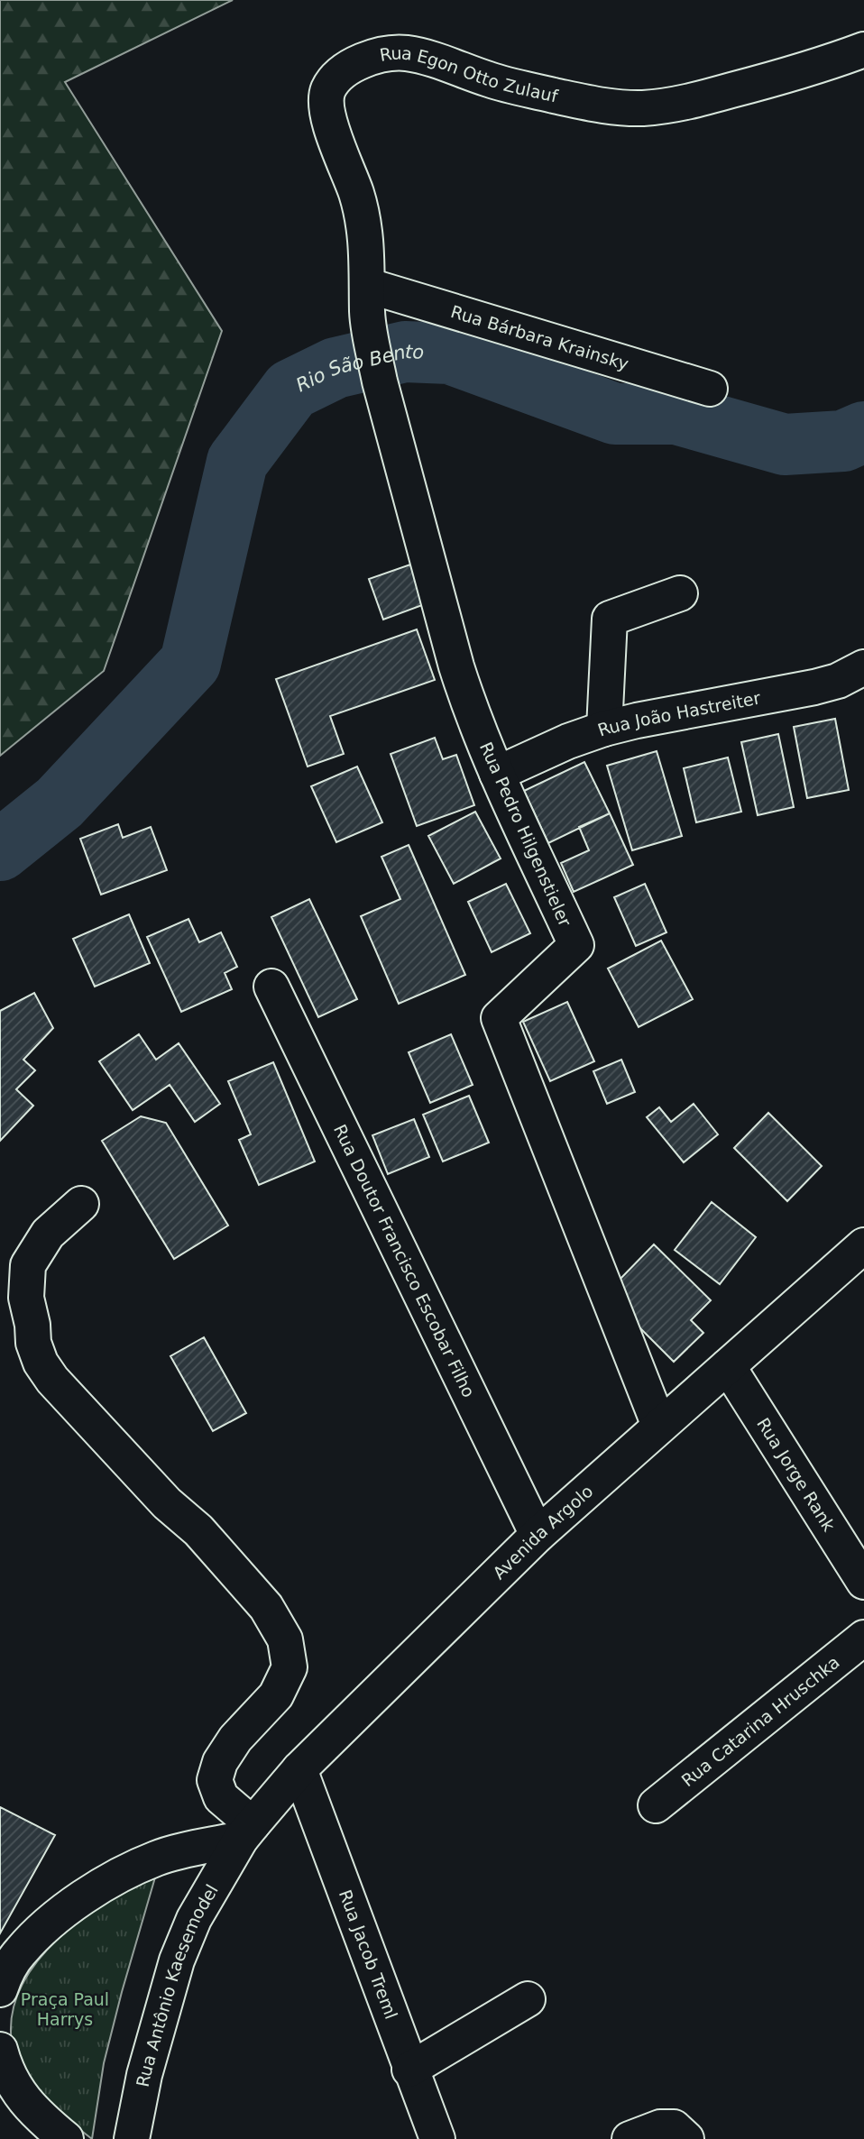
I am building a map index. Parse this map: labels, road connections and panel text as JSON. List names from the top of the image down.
{
  "streets": {
    "street": [
      "Rua Egon Otto Zulauf",
      "Rua Bárbara Krainsky",
      "Rua João Hastreiter",
      "Rua Pedro Hilgenstieler",
      "Rua Doutor Francisco Escobar Filho",
      "Rua Jorge Rank",
      "Avenida Argolo",
      "Rua Catarina Hruschka",
      "Rua Jacob Treml",
      "Rua Antônio Kaesemodel"
    ]
  },
  "crossings": [
    ["Rua Egon Otto Zulauf", "Rua Bárbara Krainsky"],
    ["Rua Egon Otto Zulauf", "Rua Pedro Hilgenstieler"],
    ["Rua João Hastreiter", "Rua Pedro Hilgenstieler"],
    ["Rua Pedro Hilgenstieler", "Avenida Argolo"],
    ["Rua Doutor Francisco Escobar Filho", "Avenida Argolo"],
    ["Rua Jorge Rank", "Avenida Argolo"],
    ["Avenida Argolo", "Rua Jacob Treml"],
    ["Avenida Argolo", "Rua Antônio Kaesemodel"]
  ],
  "water": ["Rio São Bento"],
  "parks": ["Praça Paul Harrys"]
}
